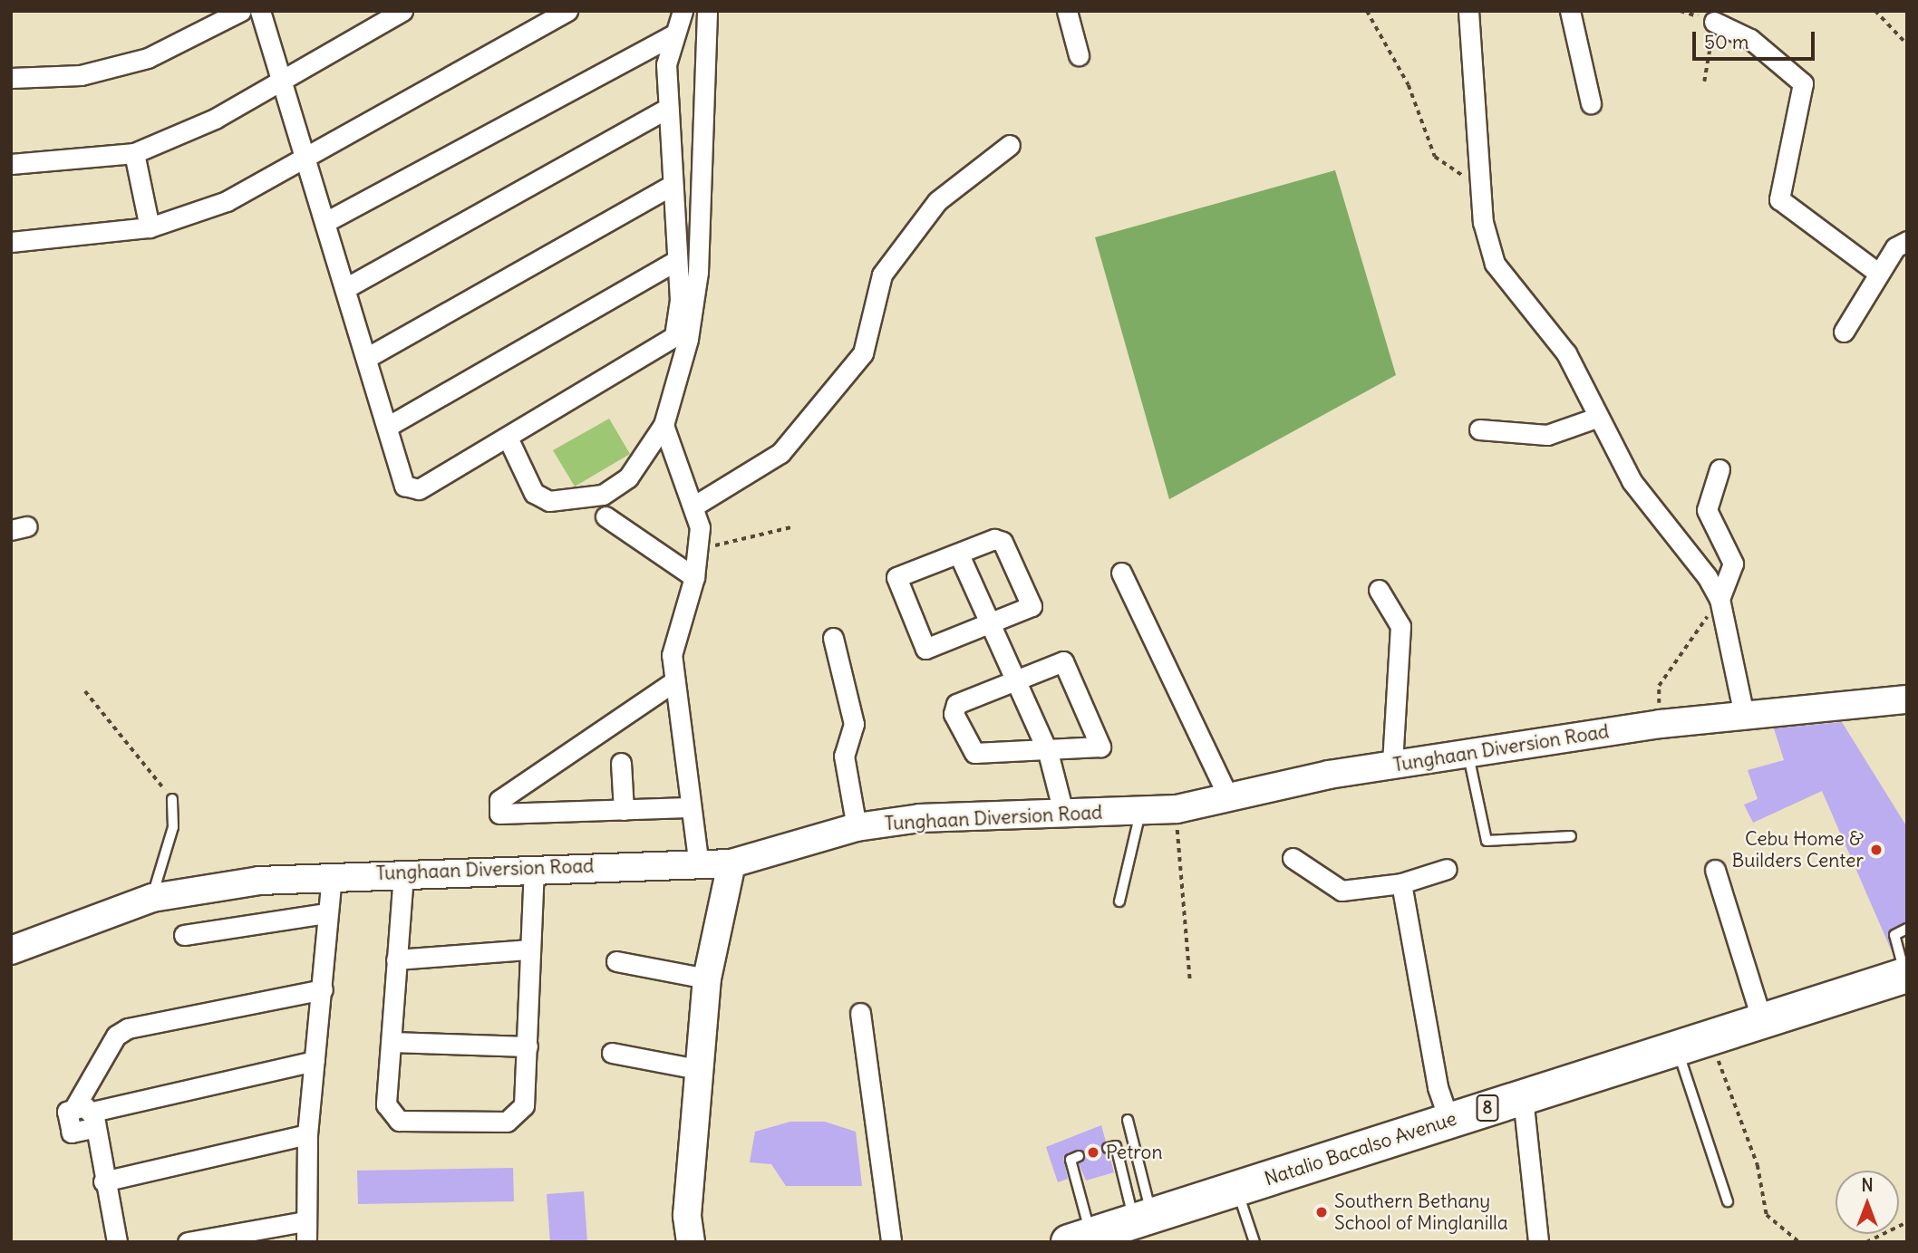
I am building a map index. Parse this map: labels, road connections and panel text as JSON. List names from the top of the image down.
{
  "streets": {
    "highway": ["8", "Natalio Bacalso Avenue"],
    "street": ["Tunghaan Diversion Road"]
  },
  "places": ["Cebu Home & Builders Center", "Petron", "Southern Bethany School of Minglanilla"],
  "scale_bar": "50 m",
  "north": "top"
}
